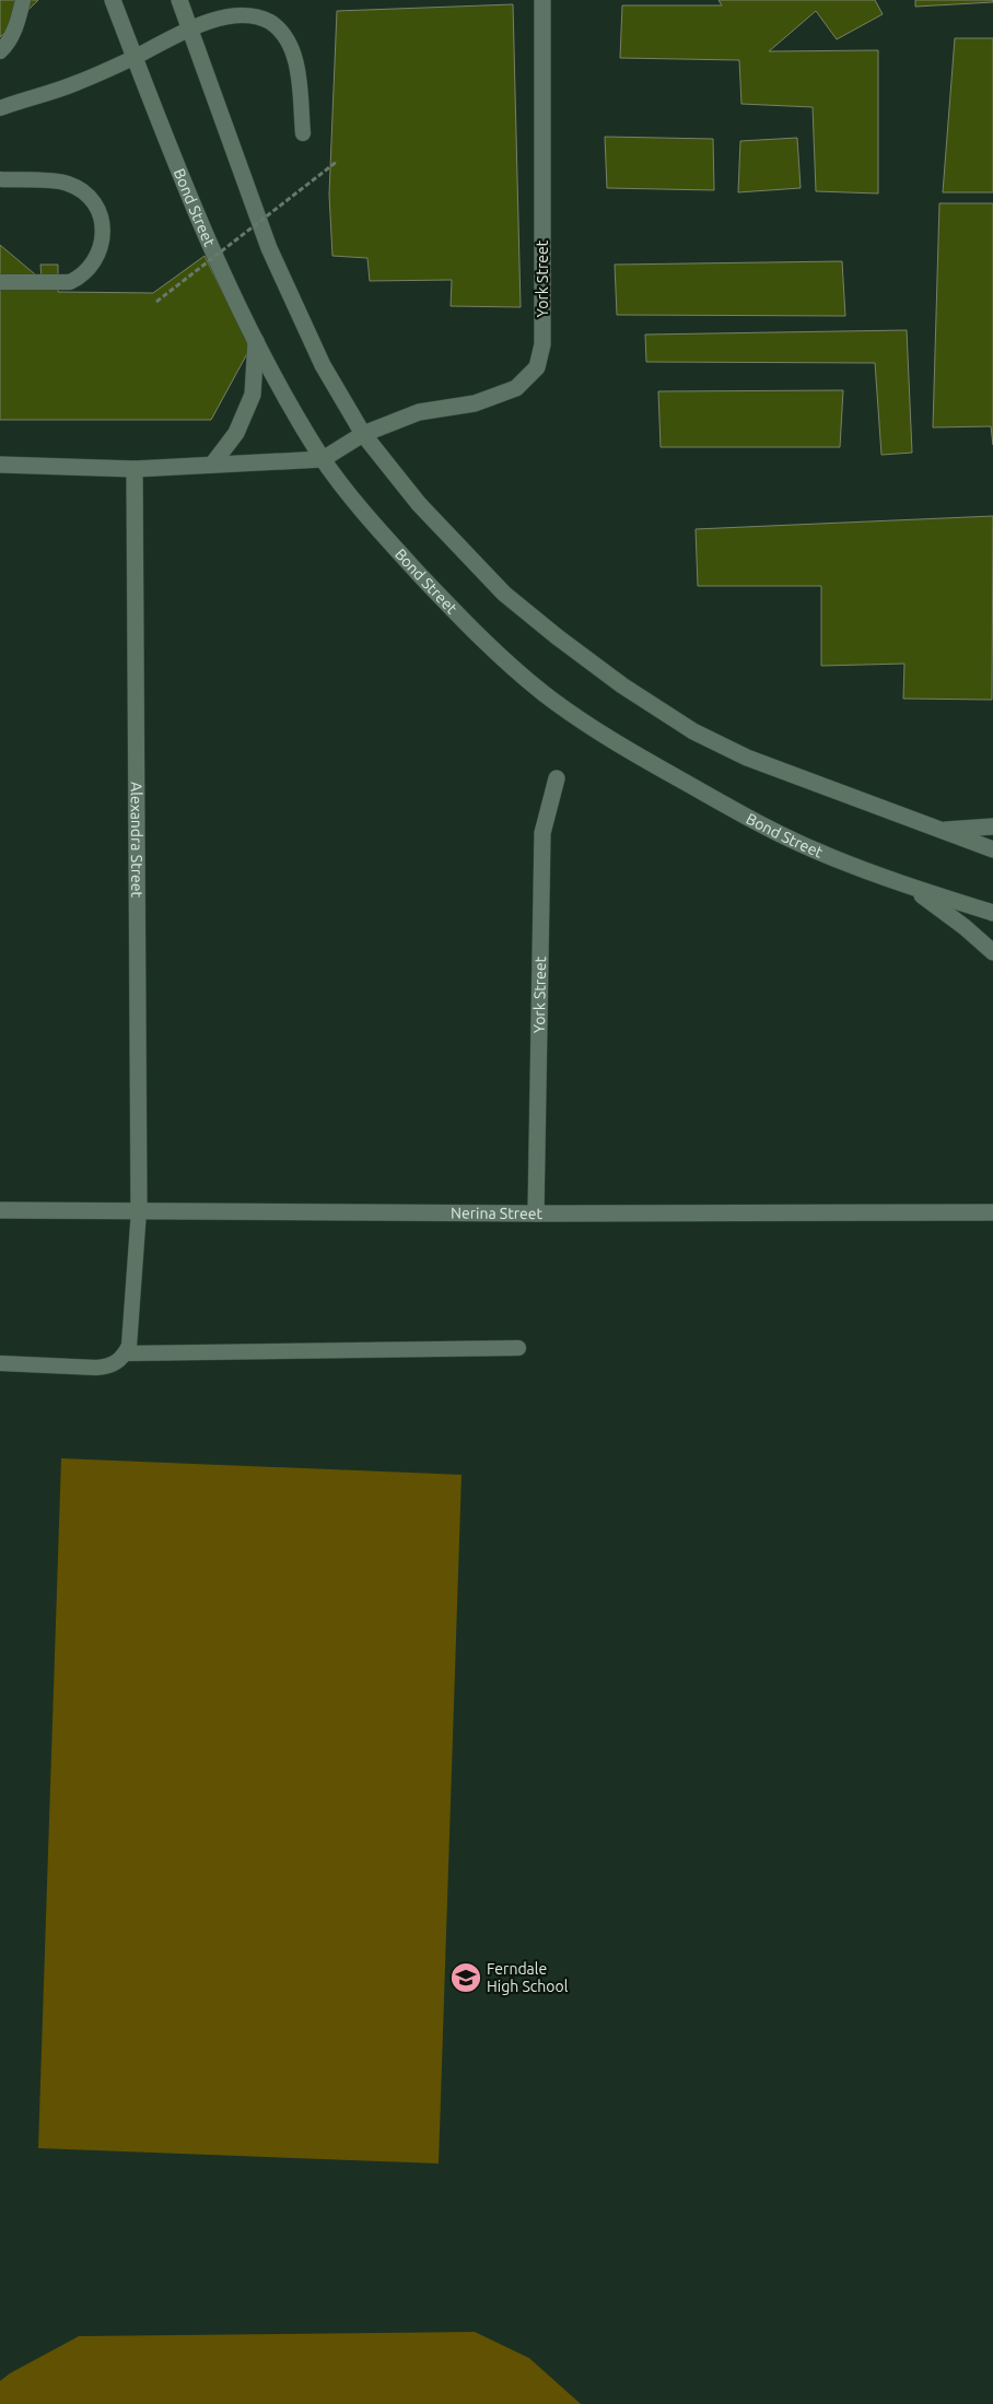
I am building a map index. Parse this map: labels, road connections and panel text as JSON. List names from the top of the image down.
{
  "streets": {
    "street": [
      "Bond Street",
      "York Street",
      "Alexandra Street",
      "Nerina Street"
    ]
  },
  "crossings": [
    ["York Street", "Nerina Street"],
    ["Alexandra Street", "Nerina Street"]
  ],
  "places": {
    "school or university": ["Ferndale High School"]
  }
}
